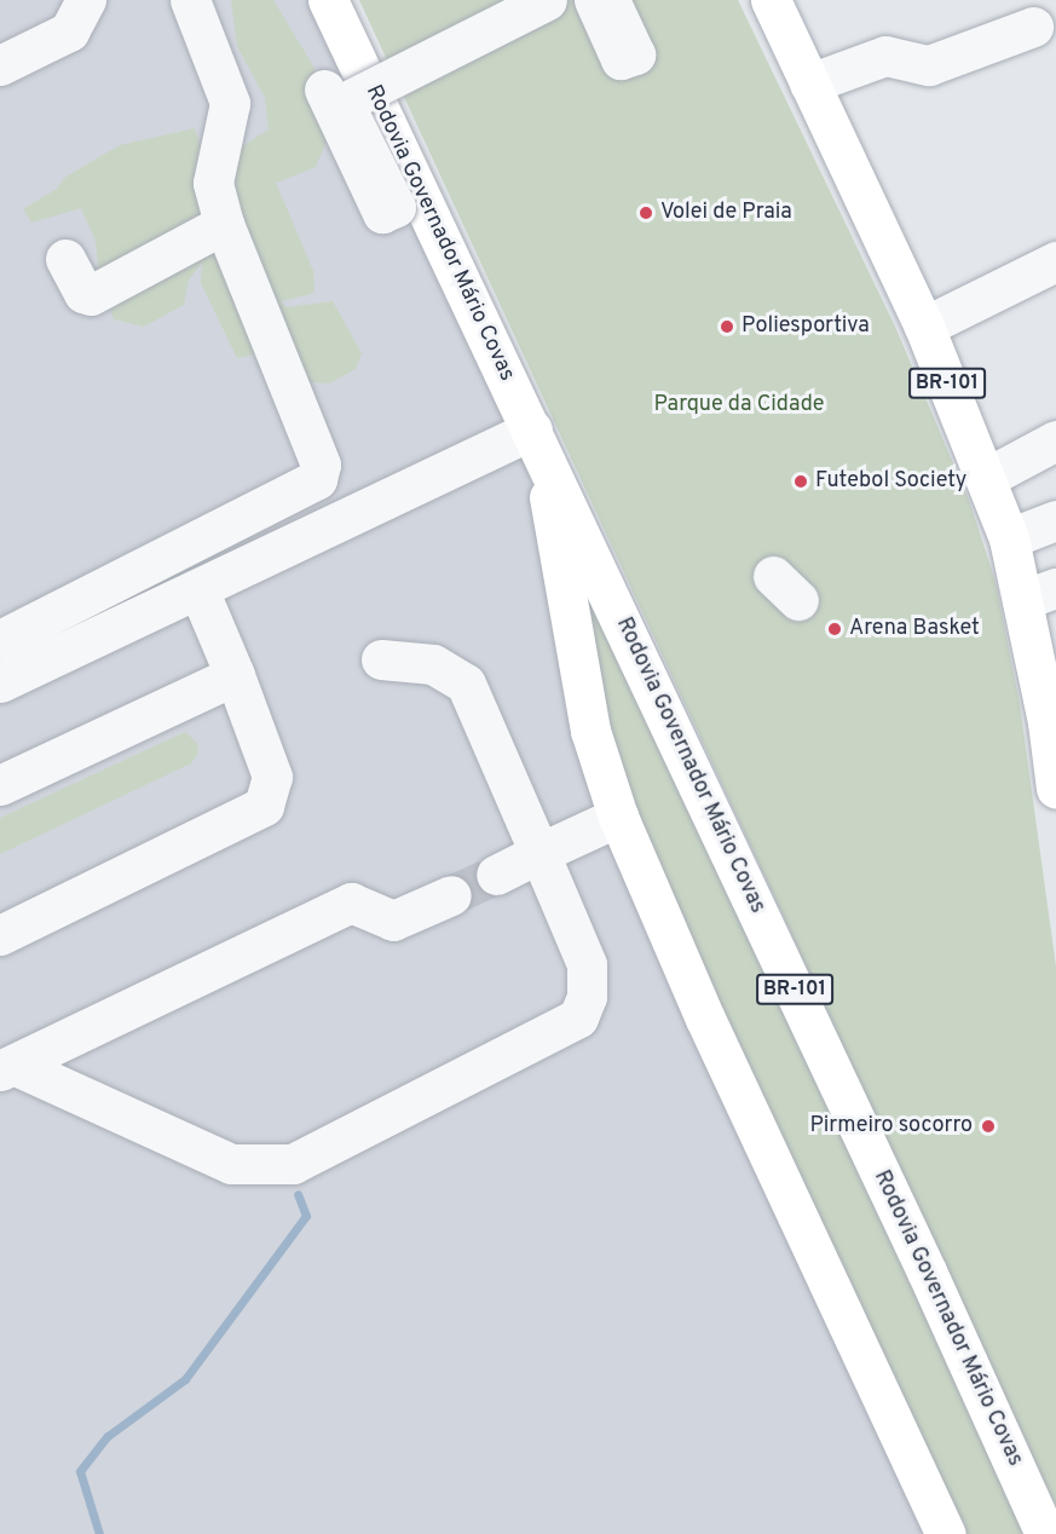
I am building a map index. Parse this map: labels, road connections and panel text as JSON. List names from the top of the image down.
{
  "streets": {
    "highway": ["Rodovia Governador Mário Covas", "BR-101"]
  },
  "parks": ["Parque da Cidade"],
  "places": [
    "Volei de Praia",
    "Poliesportiva",
    "Futebol Society",
    "Arena Basket",
    "Pirmeiro socorro"
  ]
}
